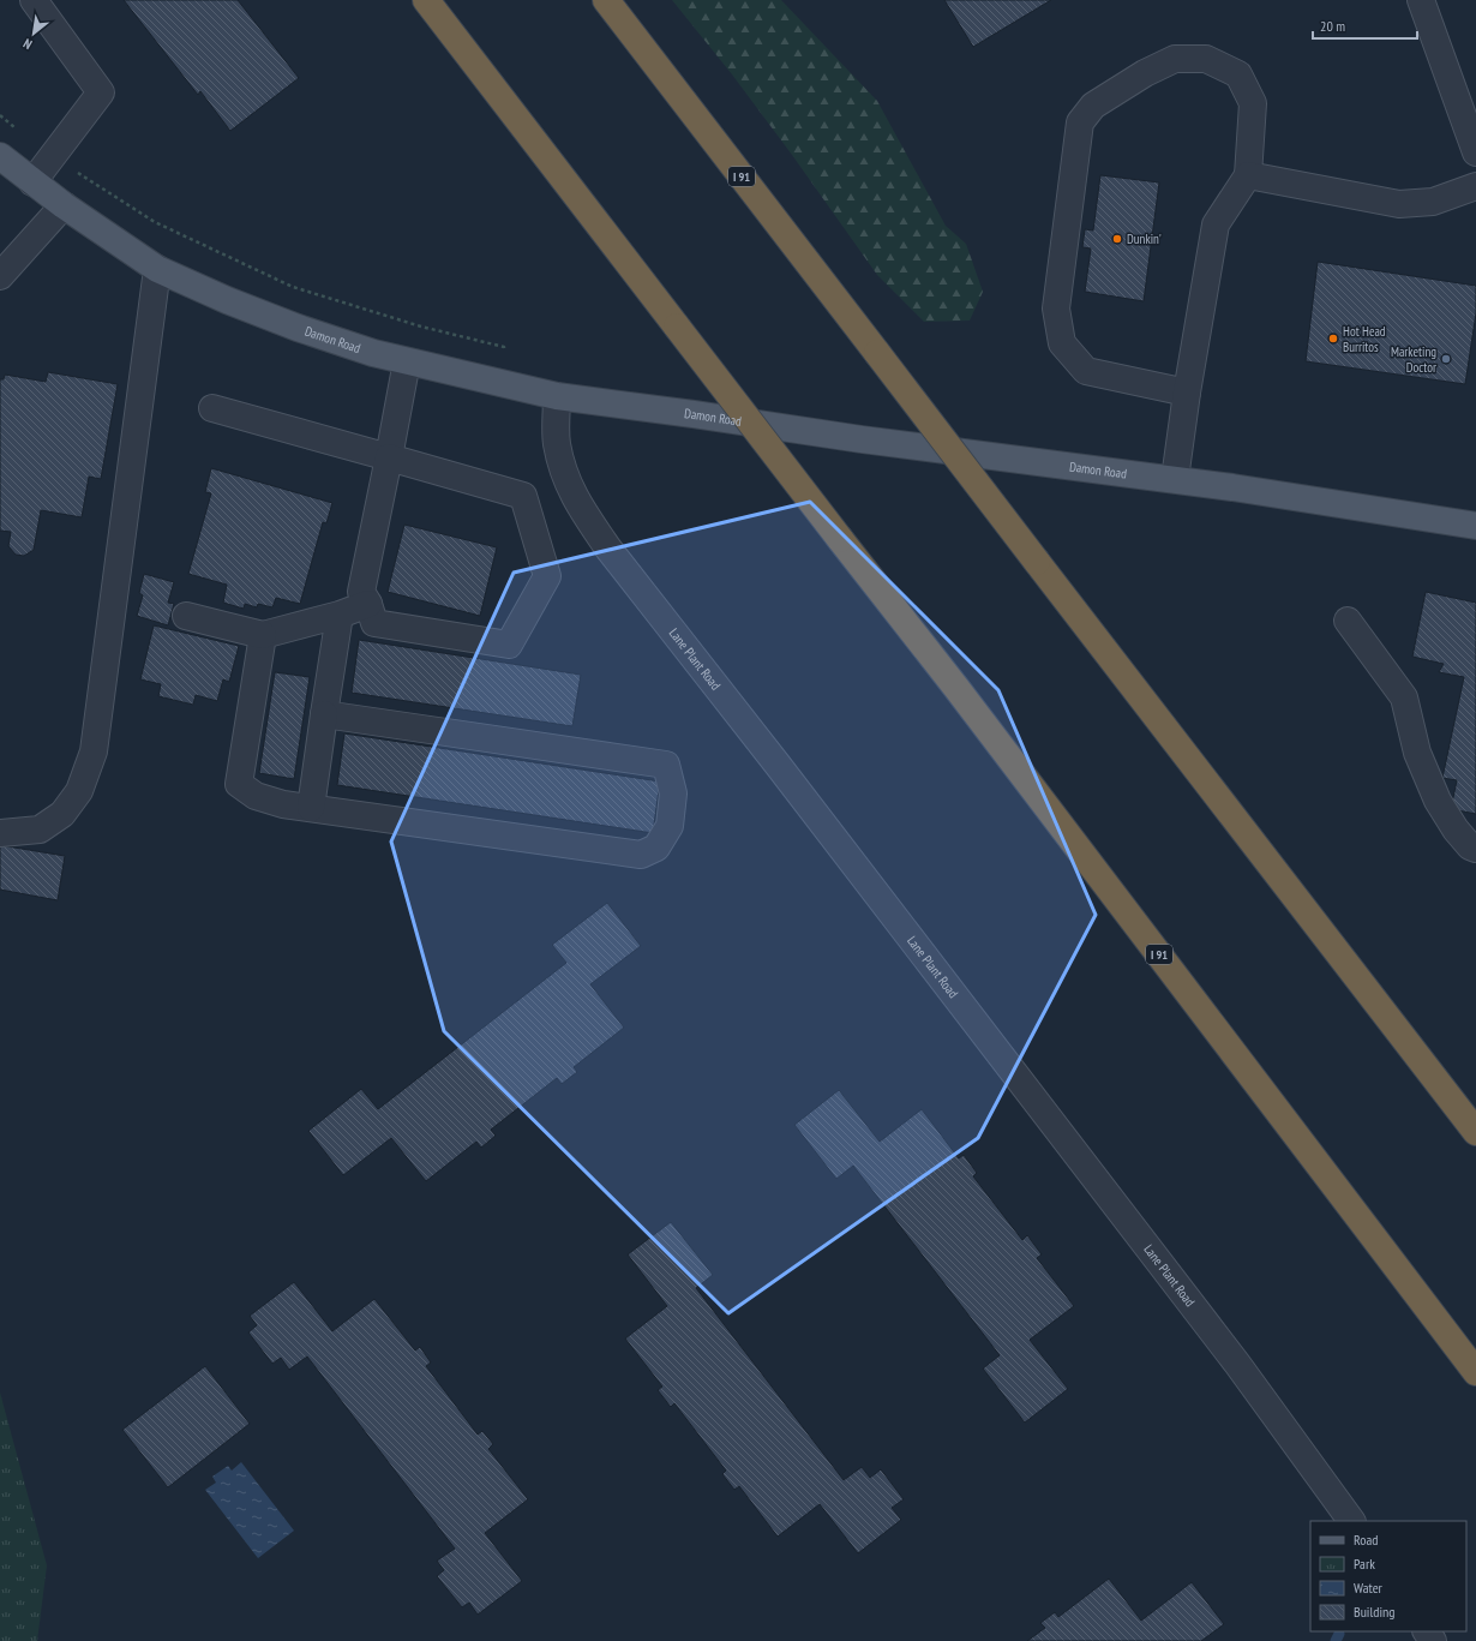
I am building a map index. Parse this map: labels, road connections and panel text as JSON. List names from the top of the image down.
{
  "streets": {
    "highway": ["I 91"],
    "main road": ["Damon Road"],
    "street": ["Lane Plant Road"]
  },
  "crossings": [
    ["Damon Road", "Lane Plant Road"]
  ],
  "places": ["Dunkin'", "Hot Head Burritos", "Marketing Doctor"],
  "legend": [
    "Road",
    "Park",
    "Water",
    "Building"
  ],
  "scale_bar": "20 m",
  "north": "bottom left"
}
